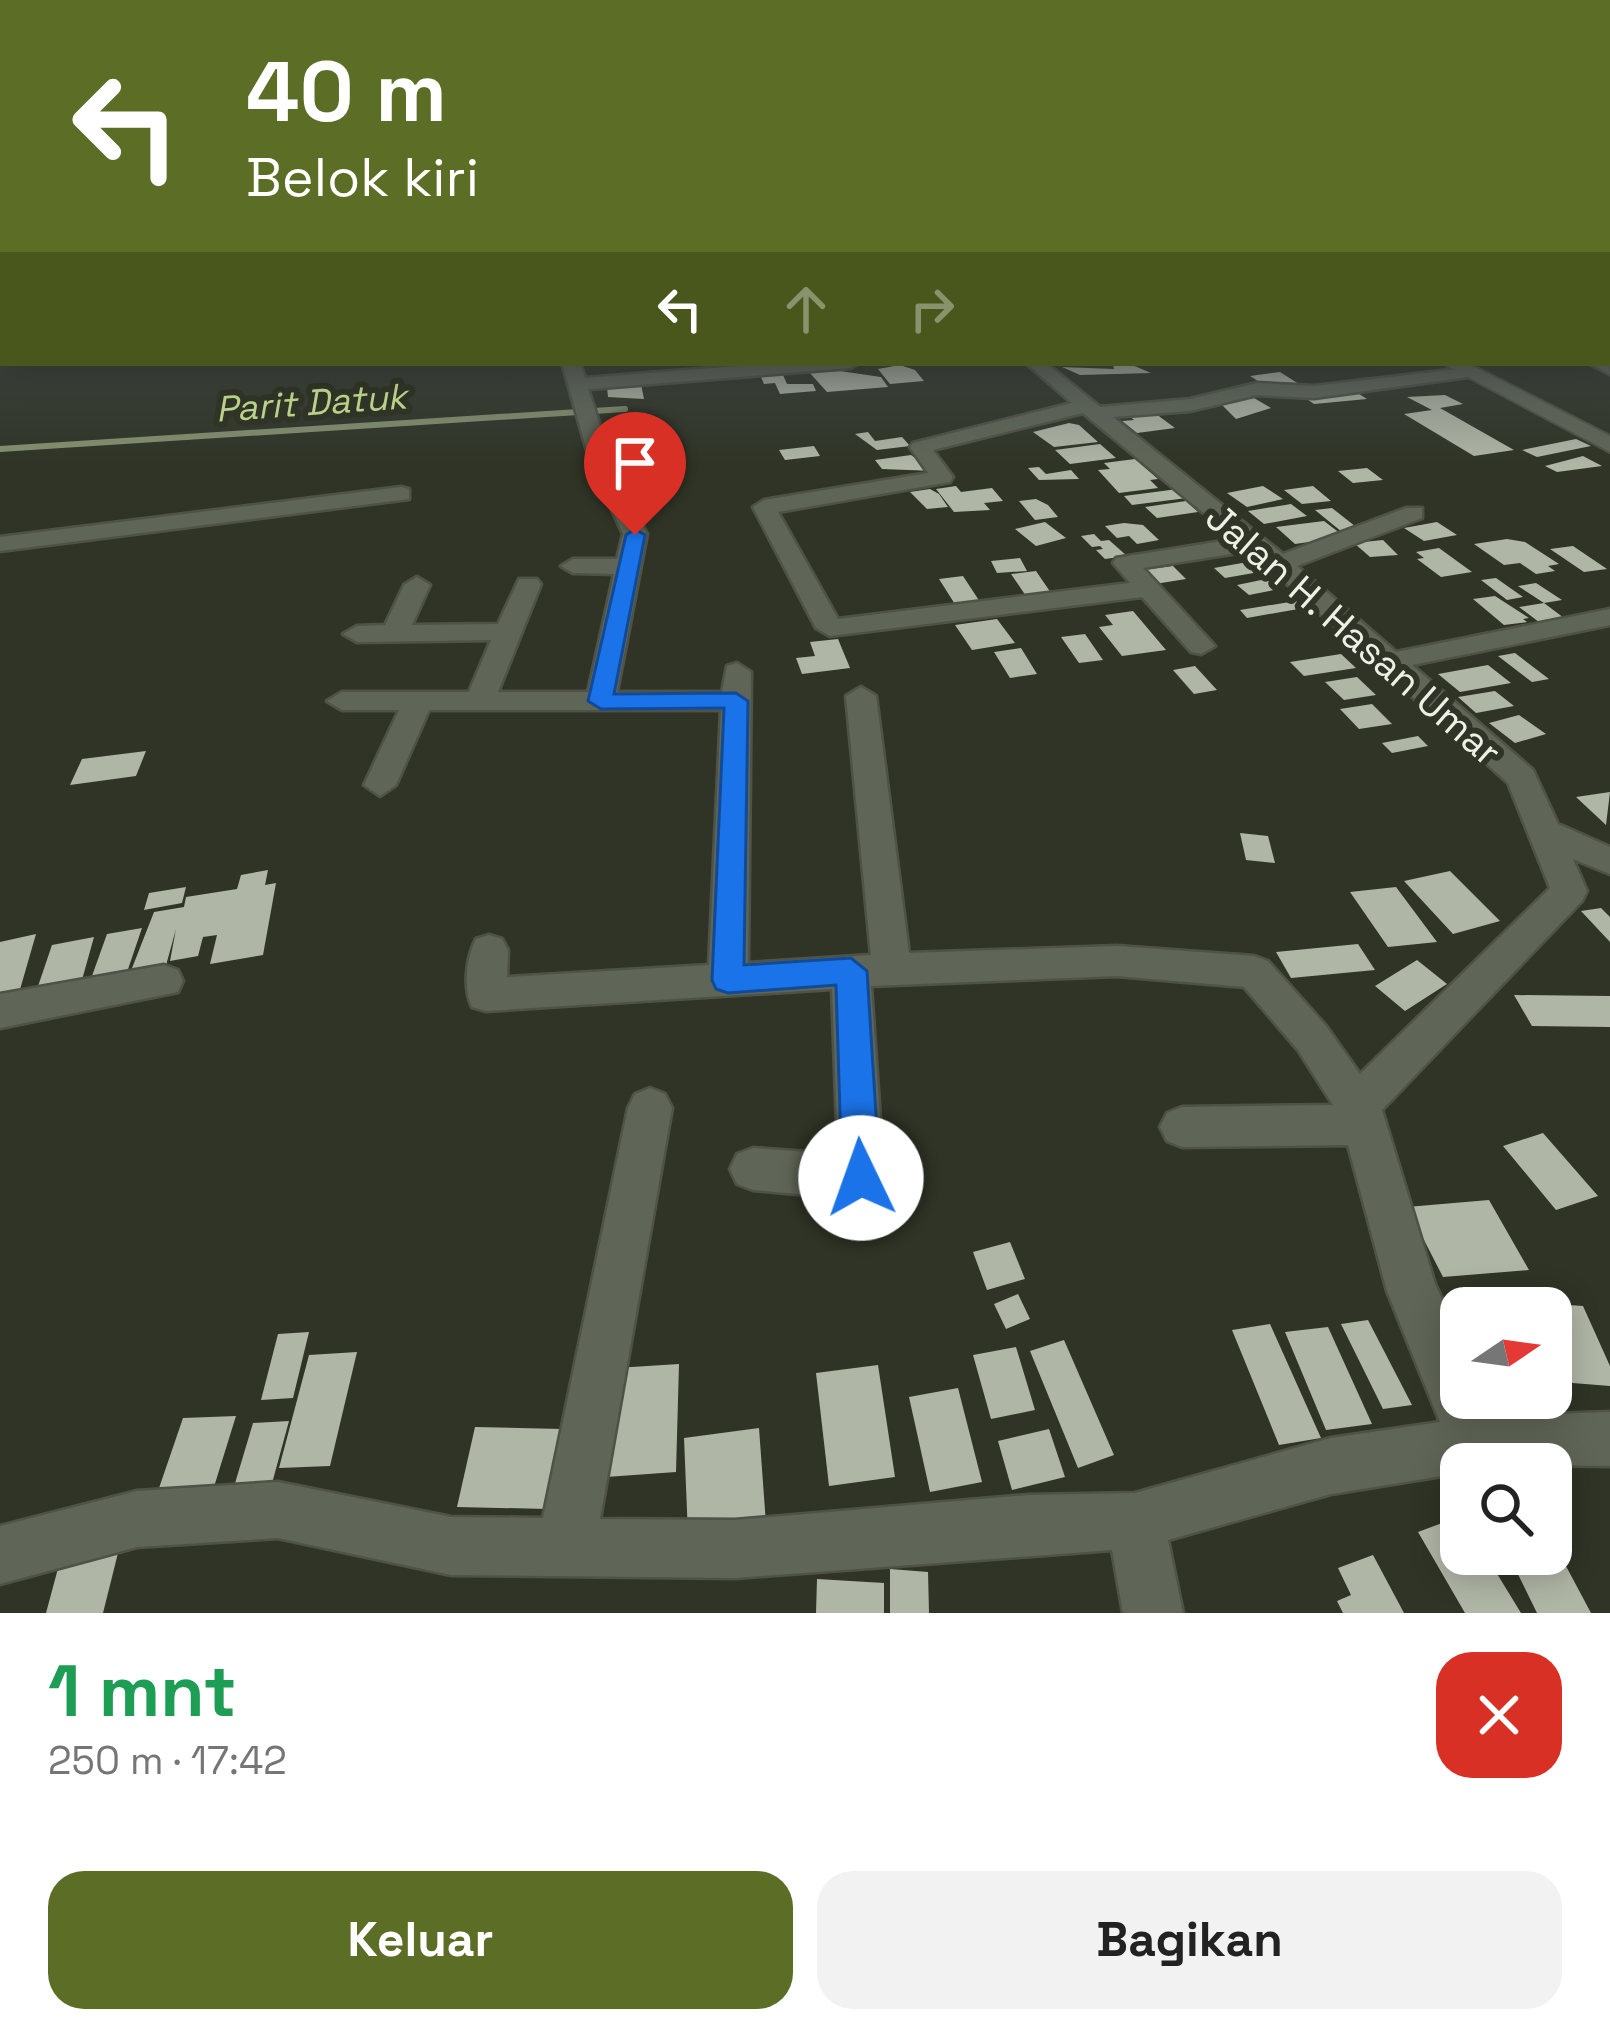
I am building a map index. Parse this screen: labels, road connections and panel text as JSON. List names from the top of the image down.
{
  "streets": {
    "street": ["Jalan H. Hasan Umar"]
  },
  "water": ["Parit Datuk"],
  "north": "right",
  "page": {
    "turn": ["40 m", "Belok kiri"],
    "heading": ["1 mnt", "250 m · 17:42"],
    "buttons": ["Keluar", "Bagikan"]
  }
}
